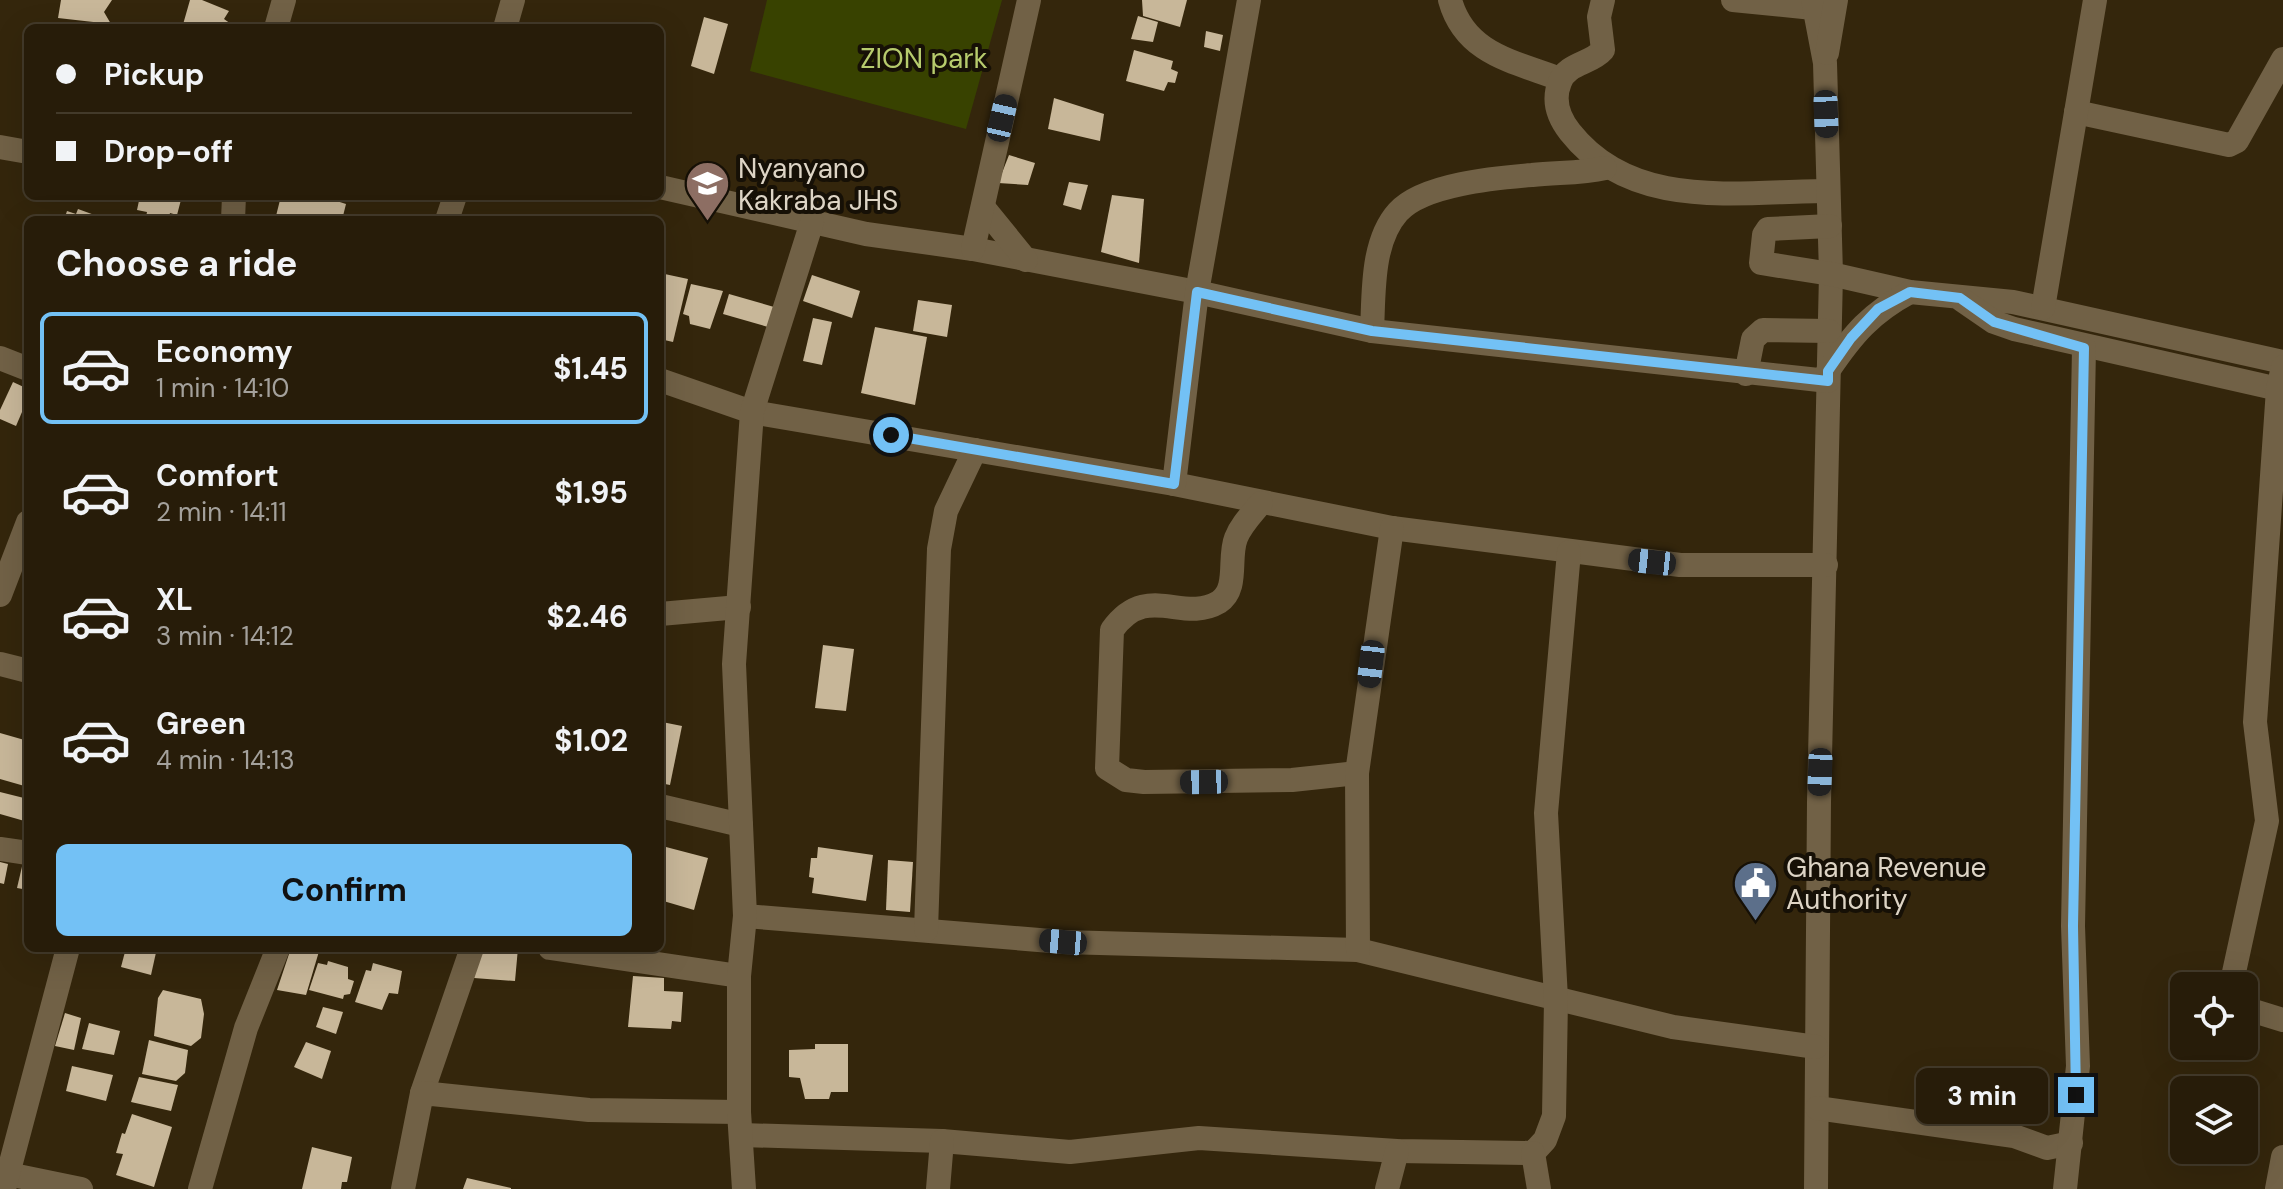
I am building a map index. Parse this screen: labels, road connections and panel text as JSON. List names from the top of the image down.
{
  "parks": ["ZION park"],
  "places": {
    "school or university": ["Nyanyano Kakraba JHS"],
    "public building": ["Ghana Revenue Authority"]
  },
  "page": {
    "banner": ["Pickup", "Drop-off"],
    "heading": "Choose a ride",
    "list": [
      {
        "name": "Economy",
        "note": "1 min · 14:10",
        "value": "$1.45"
      },
      {
        "name": "Comfort",
        "note": "2 min · 14:11",
        "value": "$1.95"
      },
      {
        "name": "XL",
        "note": "3 min · 14:12",
        "value": "$2.46"
      },
      {
        "name": "Green",
        "note": "4 min · 14:13",
        "value": "$1.02"
      }
    ],
    "buttons": "Confirm",
    "bubble": "3 min"
  }
}
